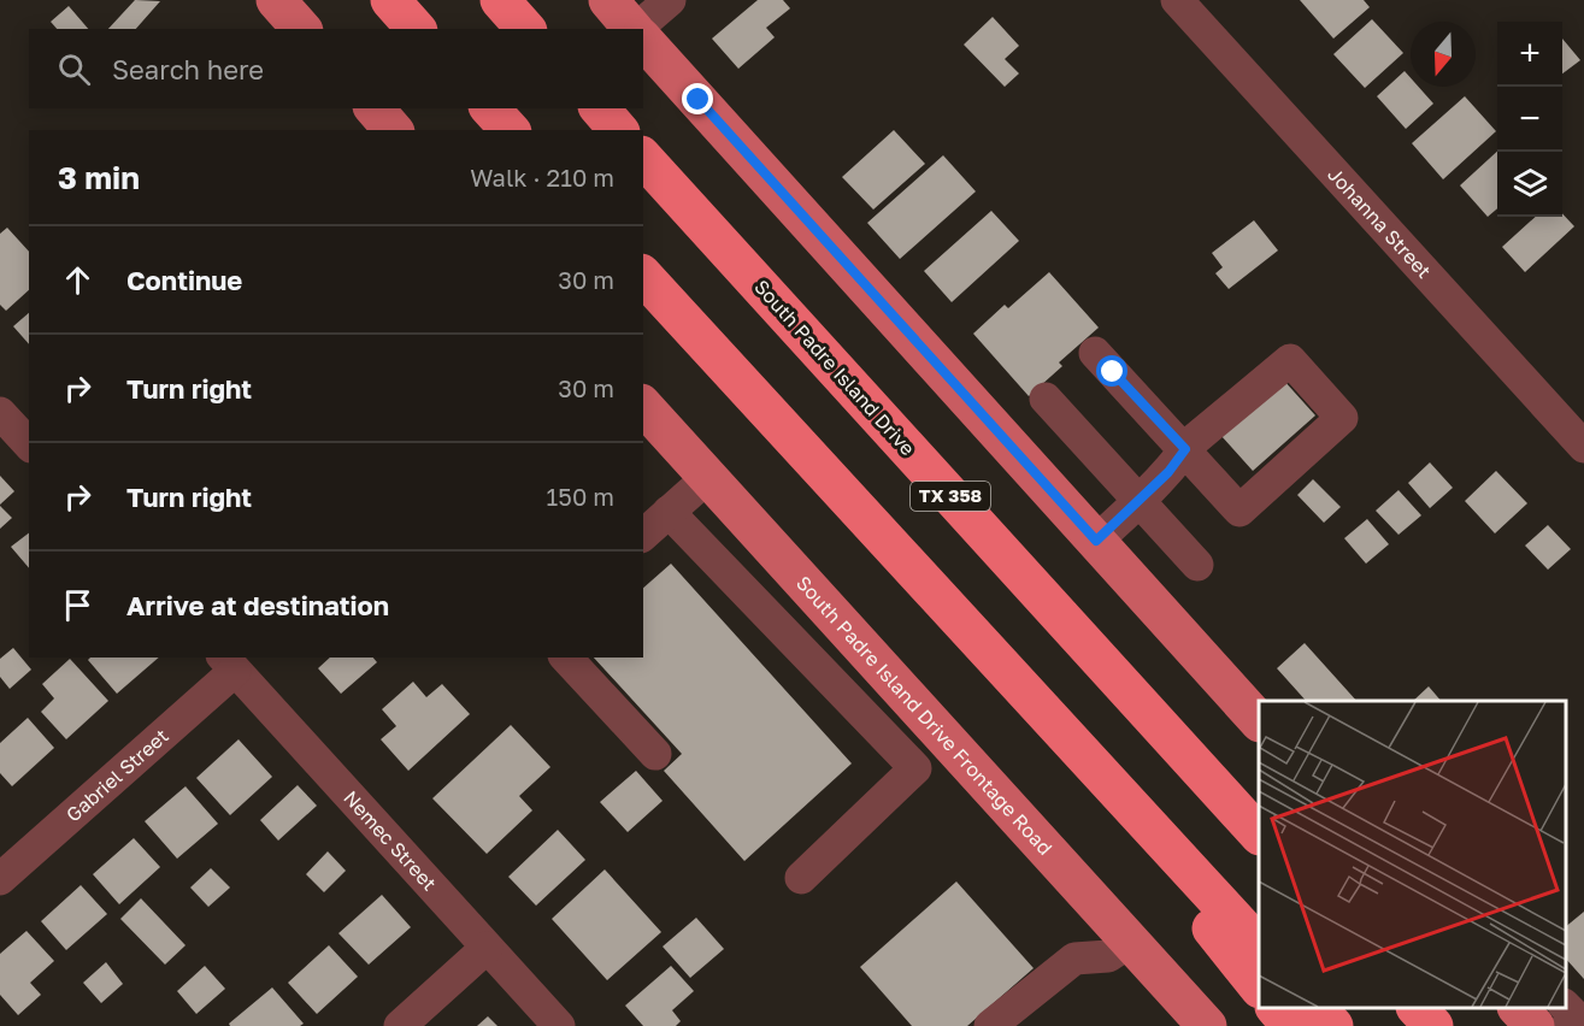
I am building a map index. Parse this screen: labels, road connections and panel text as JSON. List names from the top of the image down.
{
  "streets": {
    "highway": ["South Padre Island Drive", "TX 358"],
    "main road": ["South Padre Island Drive Frontage Road"],
    "street": ["Johanna Street", "Gabriel Street", "Nemec Street"]
  },
  "crossings": [
    ["Gabriel Street", "Nemec Street"]
  ],
  "north": "bottom",
  "page": {
    "map_buttons": ["+", "−"],
    "search": "Search here",
    "heading": ["3 min", "Walk · 210 m"],
    "list": [
      ["Continue", "30 m"],
      ["Turn right", "30 m"],
      ["Turn right", "150 m"],
      "Arrive at destination"
    ]
  }
}
